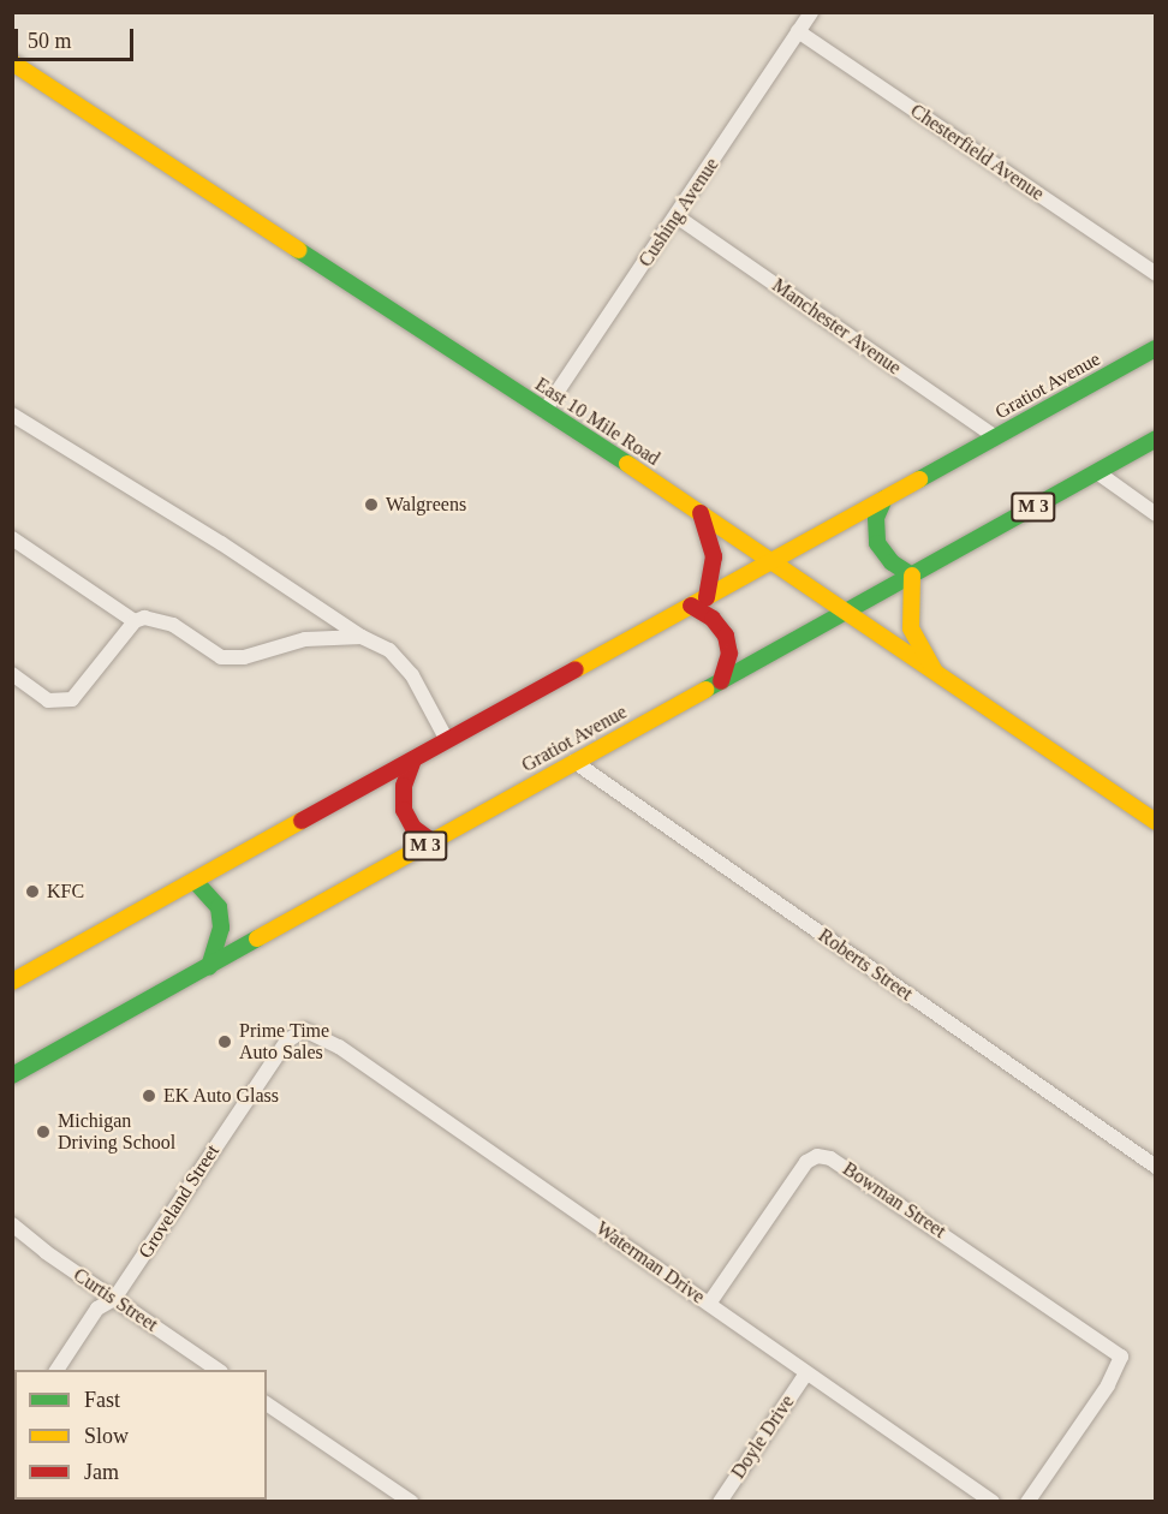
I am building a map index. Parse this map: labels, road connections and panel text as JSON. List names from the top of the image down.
{
  "streets": {
    "main road": ["Gratiot Avenue", "East 10 Mile Road", "M 3"],
    "street": [
      "Chesterfield Avenue",
      "Cushing Avenue",
      "Manchester Avenue",
      "Roberts Street",
      "Bowman Street",
      "Groveland Street",
      "Waterman Drive",
      "Curtis Street",
      "Doyle Drive"
    ]
  },
  "crossings": [
    ["Chesterfield Avenue", "Cushing Avenue"],
    ["Cushing Avenue", "Manchester Avenue"],
    ["Cushing Avenue", "East 10 Mile Road"],
    ["Manchester Avenue", "Gratiot Avenue"],
    ["Gratiot Avenue", "East 10 Mile Road"],
    ["Gratiot Avenue", "Roberts Street"],
    ["Bowman Street", "Waterman Drive"],
    ["Groveland Street", "Waterman Drive"],
    ["Groveland Street", "Curtis Street"],
    ["Waterman Drive", "Doyle Drive"]
  ],
  "places": [
    "Walgreens",
    "KFC",
    "Prime Time Auto Sales",
    "EK Auto Glass",
    "Michigan Driving School"
  ],
  "legend": ["Fast", "Slow", "Jam"],
  "scale_bar": "50 m"
}
